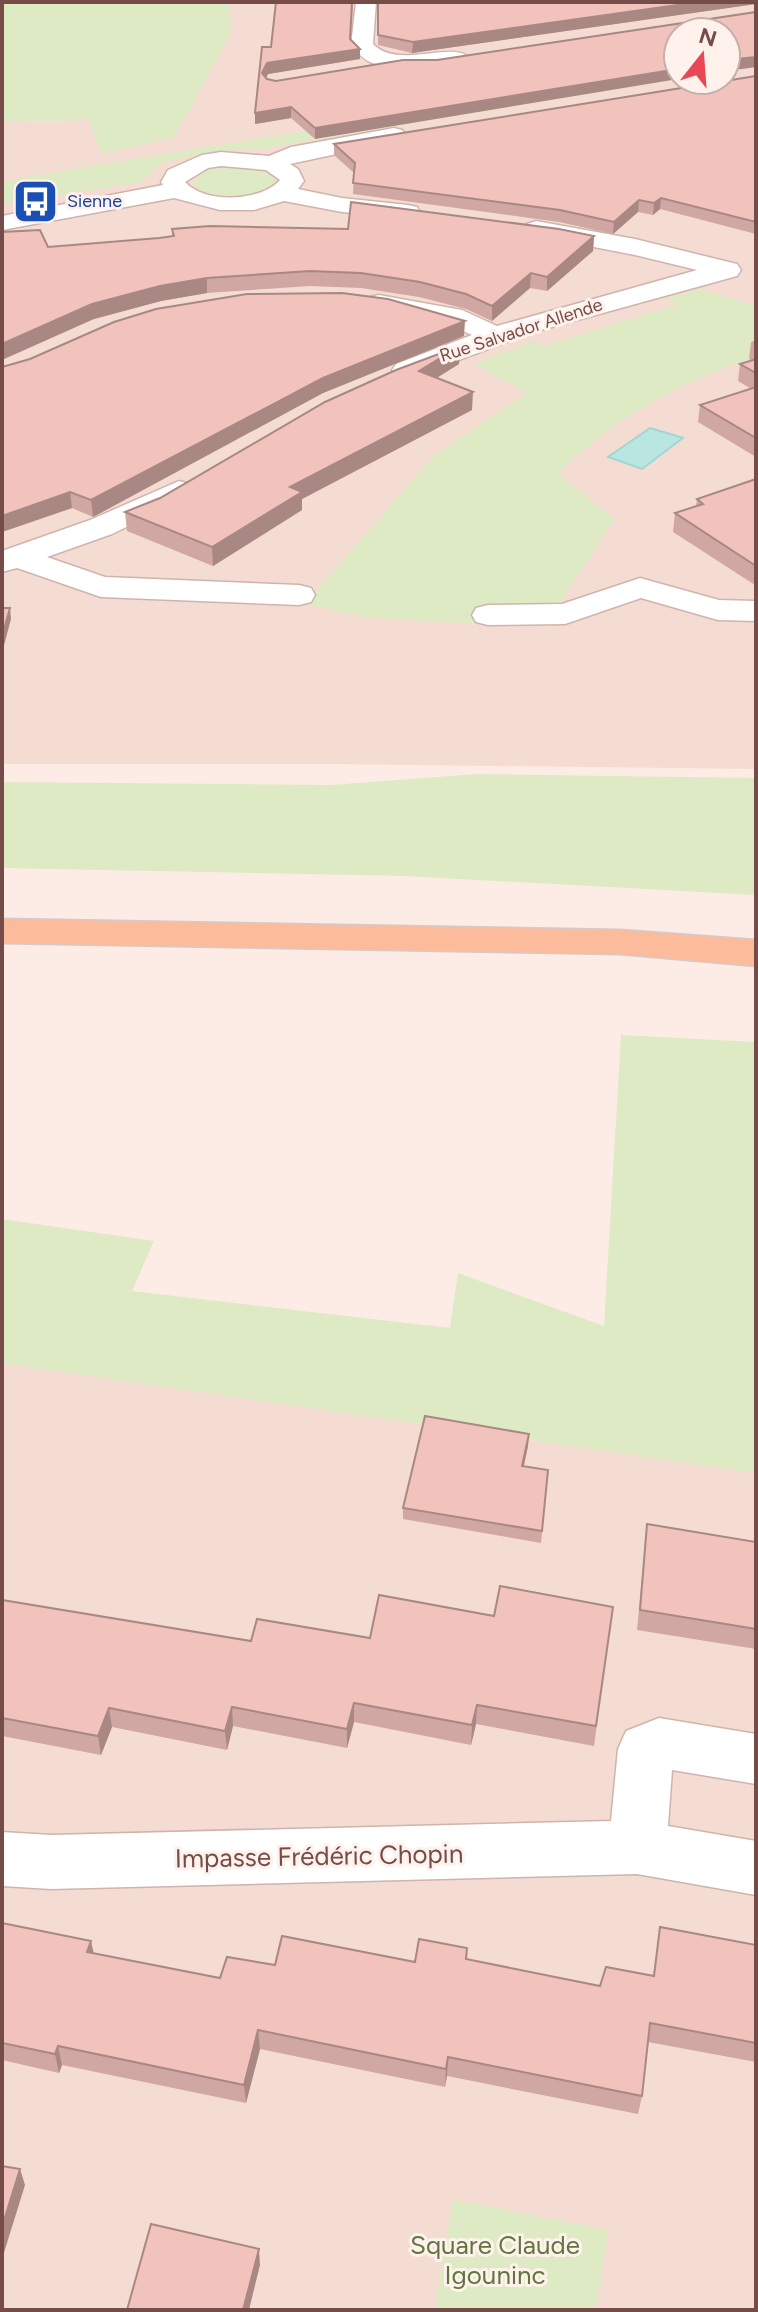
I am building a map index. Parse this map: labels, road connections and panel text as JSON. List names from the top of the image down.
{
  "streets": {
    "street": ["Rue Salvador Allende", "Impasse Frédéric Chopin"]
  },
  "parks": ["Square Claude Igouninc"],
  "places": {
    "bus stop": ["Sienne"]
  },
  "north": "top"
}
